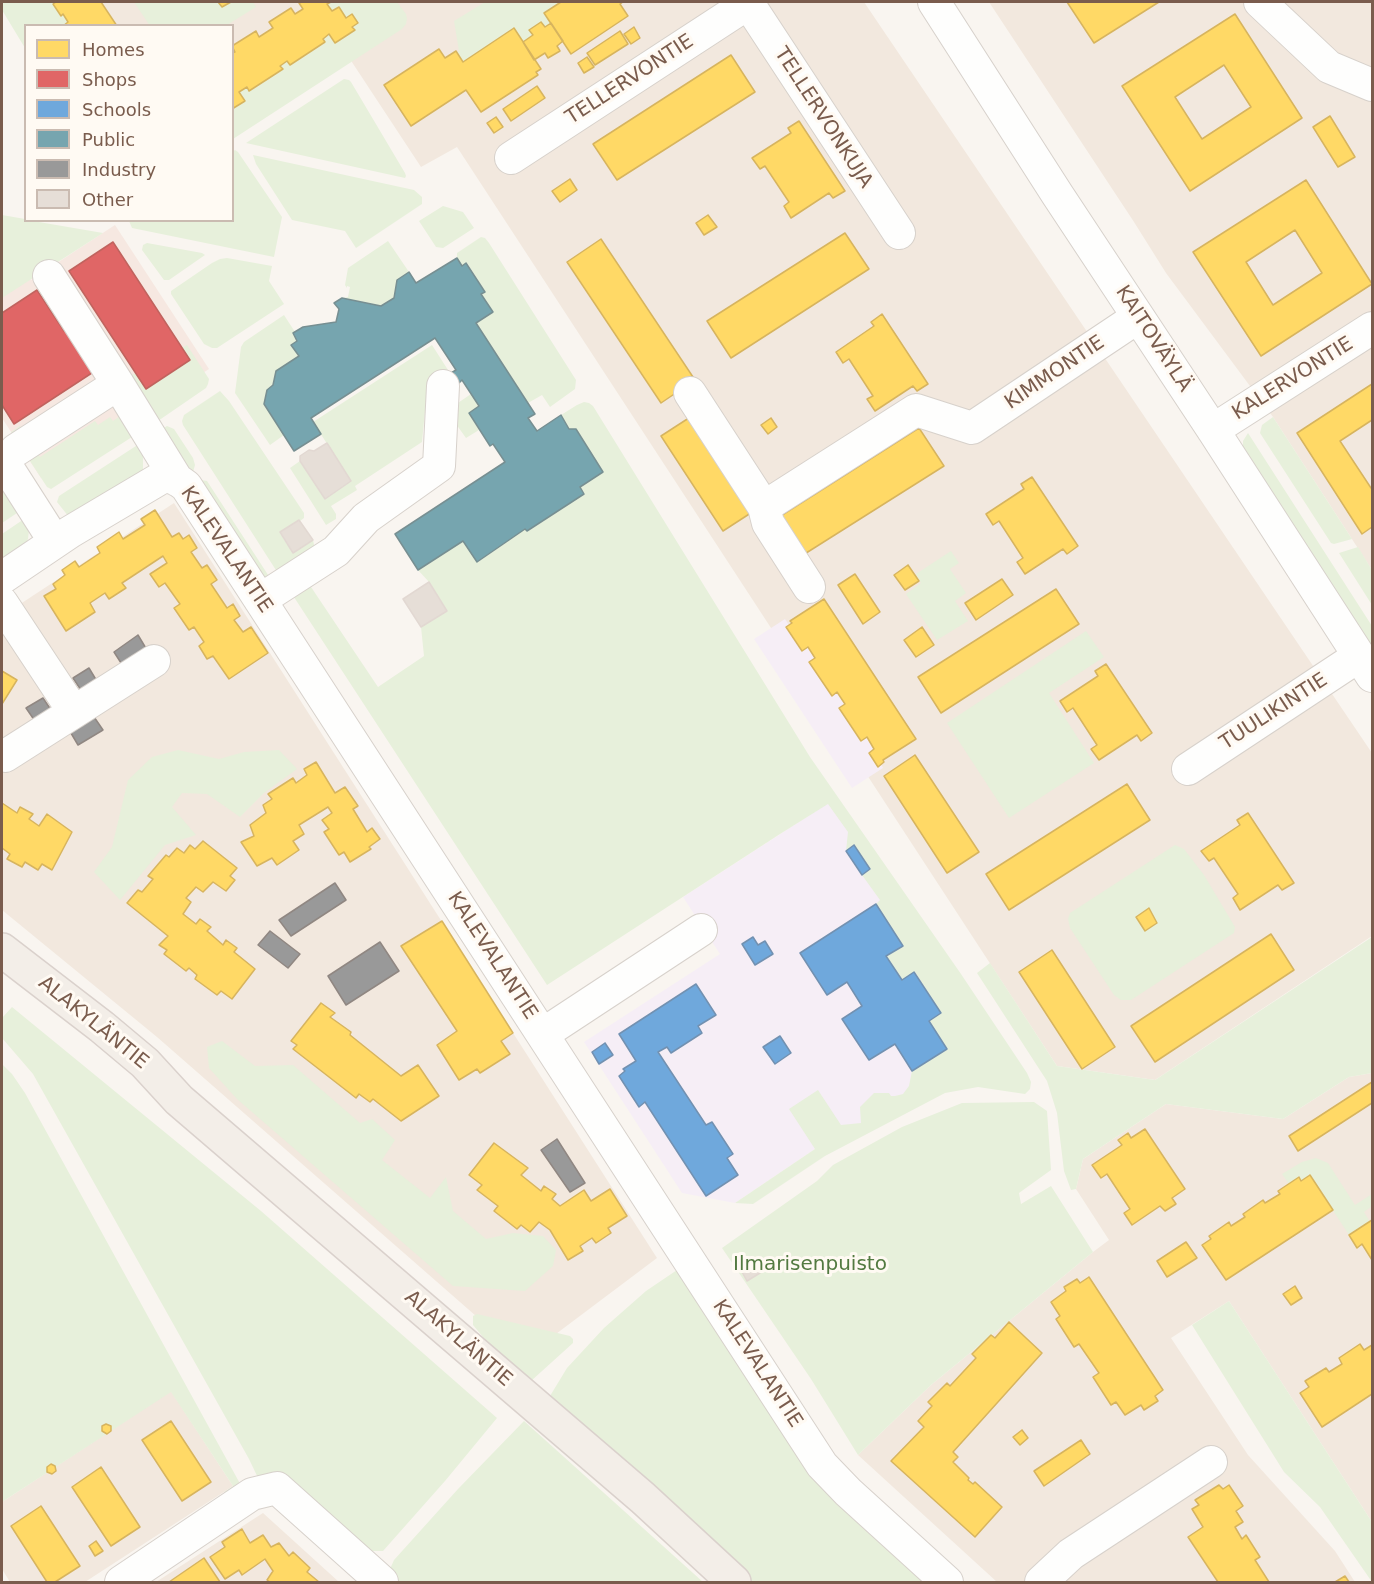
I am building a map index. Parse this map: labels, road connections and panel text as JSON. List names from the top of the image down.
{
  "streets": {
    "main road": ["ALAKYLÄNTIE"],
    "street": [
      "TELLERVONTIE",
      "TELLERVONKUJA",
      "KAITOVÄYLÄ",
      "KIMMONTIE",
      "KALERVONTIE",
      "KALEVALANTIE",
      "TUULIKINTIE"
    ]
  },
  "crossings": [
    ["TELLERVONTIE", "TELLERVONKUJA"],
    ["KAITOVÄYLÄ", "KIMMONTIE"],
    ["KAITOVÄYLÄ", "KALERVONTIE"],
    ["KAITOVÄYLÄ", "TUULIKINTIE"]
  ],
  "parks": ["Ilmarisenpuisto"],
  "legend": [
    "Homes",
    "Shops",
    "Schools",
    "Public",
    "Industry",
    "Other"
  ]
}
